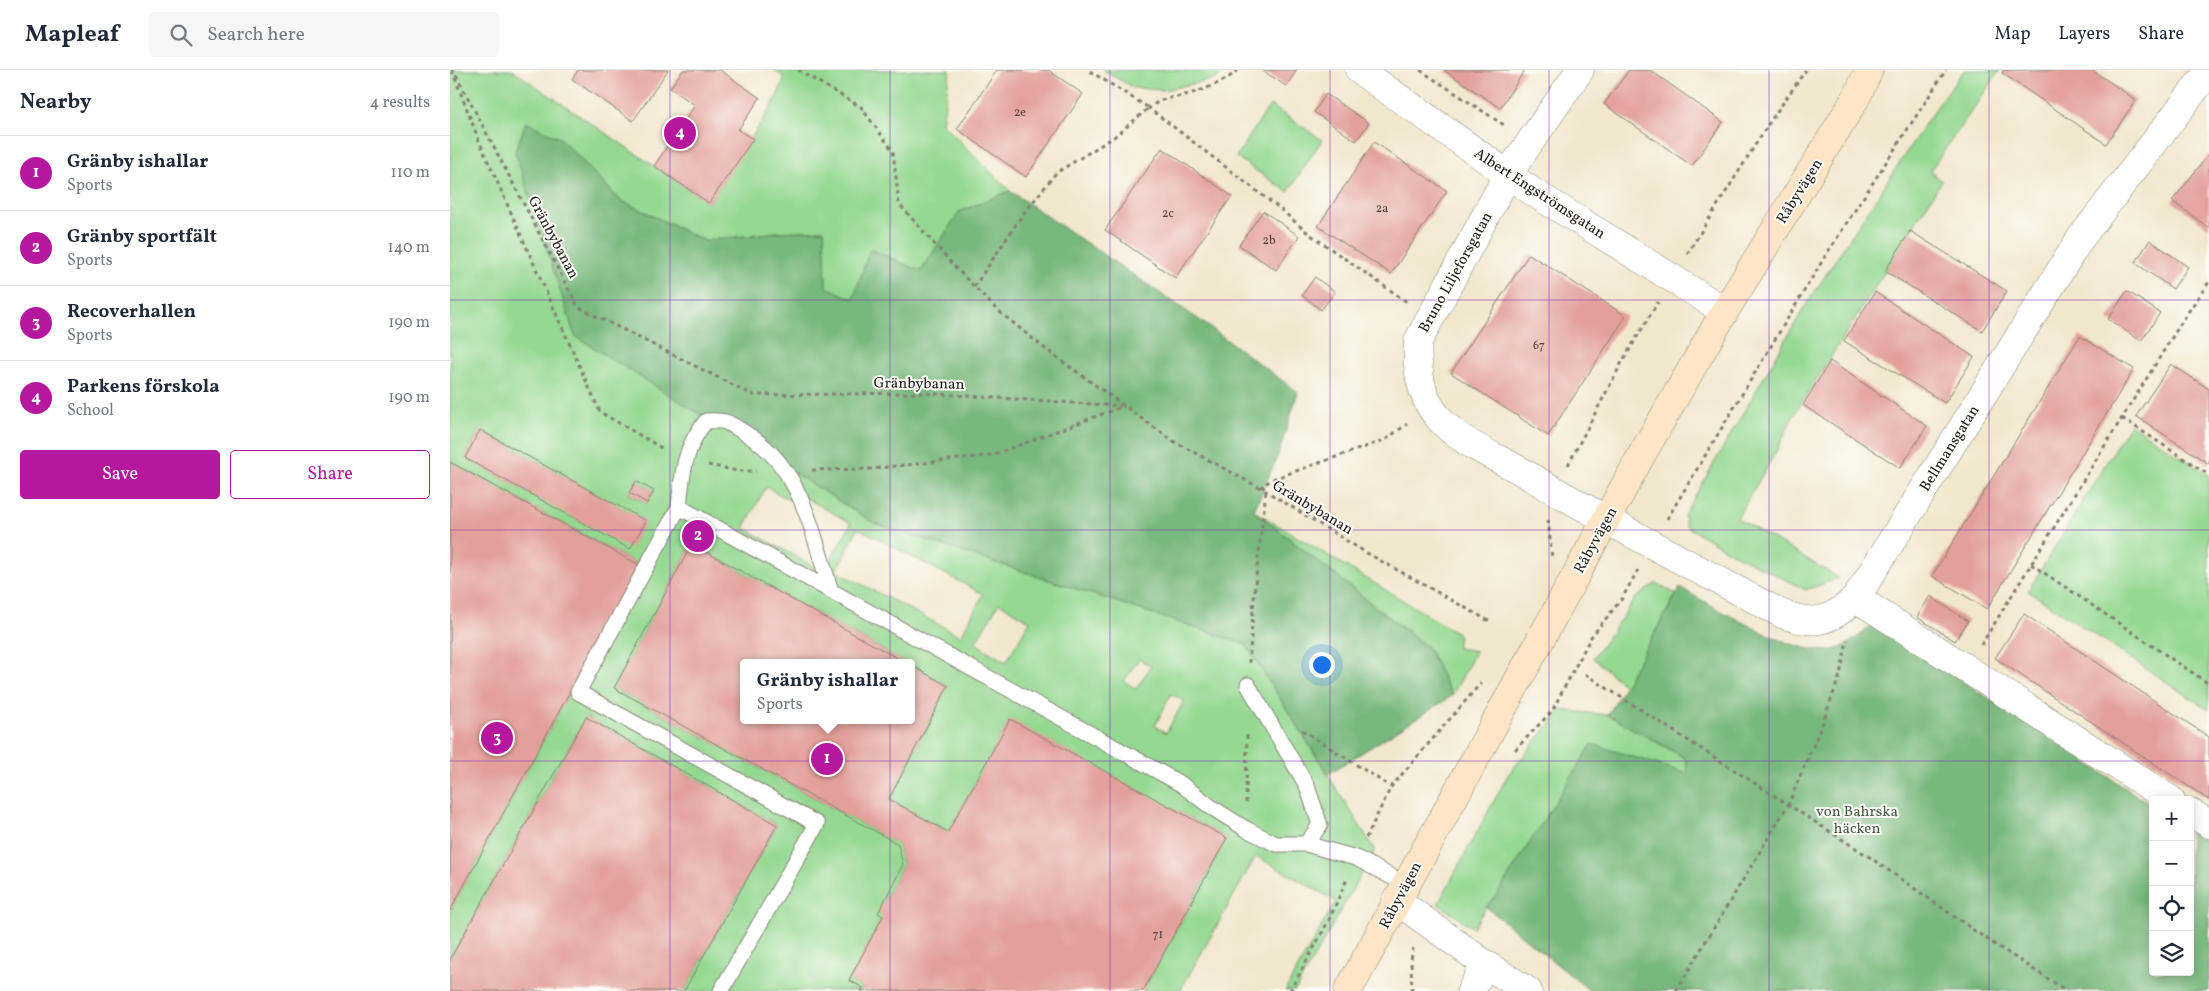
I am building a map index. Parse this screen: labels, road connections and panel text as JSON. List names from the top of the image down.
{
  "streets": {
    "main road": ["Råbyvägen"],
    "street": ["Albert Engströmsgatan", "Bruno Liljeforsgatan", "Bellmansgatan"],
    "path": ["Gränbybanan"]
  },
  "crossings": [
    ["Råbyvägen", "Albert Engströmsgatan"],
    ["Råbyvägen", "Bruno Liljeforsgatan"],
    ["Råbyvägen", "Bellmansgatan"],
    ["Albert Engströmsgatan", "Bruno Liljeforsgatan"],
    ["Bruno Liljeforsgatan", "Bellmansgatan"]
  ],
  "parks": ["von Bahrska häcken"],
  "house_numbers": [
    "2e",
    "2a",
    "2c",
    "2b",
    "67",
    "71"
  ],
  "page": {
    "header": "Mapleaf",
    "search": "Search here",
    "nav": ["Map", "Layers", "Share"],
    "heading": ["Nearby", "4 results"],
    "pins": [
      "4",
      "2",
      "3",
      "1"
    ],
    "list": [
      {
        "mark": "1",
        "name": "Gränby ishallar",
        "note": "Sports",
        "value": "110 m"
      },
      {
        "mark": "2",
        "name": "Gränby sportfält",
        "note": "Sports",
        "value": "140 m"
      },
      {
        "mark": "3",
        "name": "Recoverhallen",
        "note": "Sports",
        "value": "190 m"
      },
      {
        "mark": "4",
        "name": "Parkens förskola",
        "note": "School",
        "value": "190 m"
      }
    ],
    "buttons": ["Save", "Share"],
    "popup": ["Gränby ishallar", "Sports"],
    "map_buttons": ["+", "−"]
  }
}
